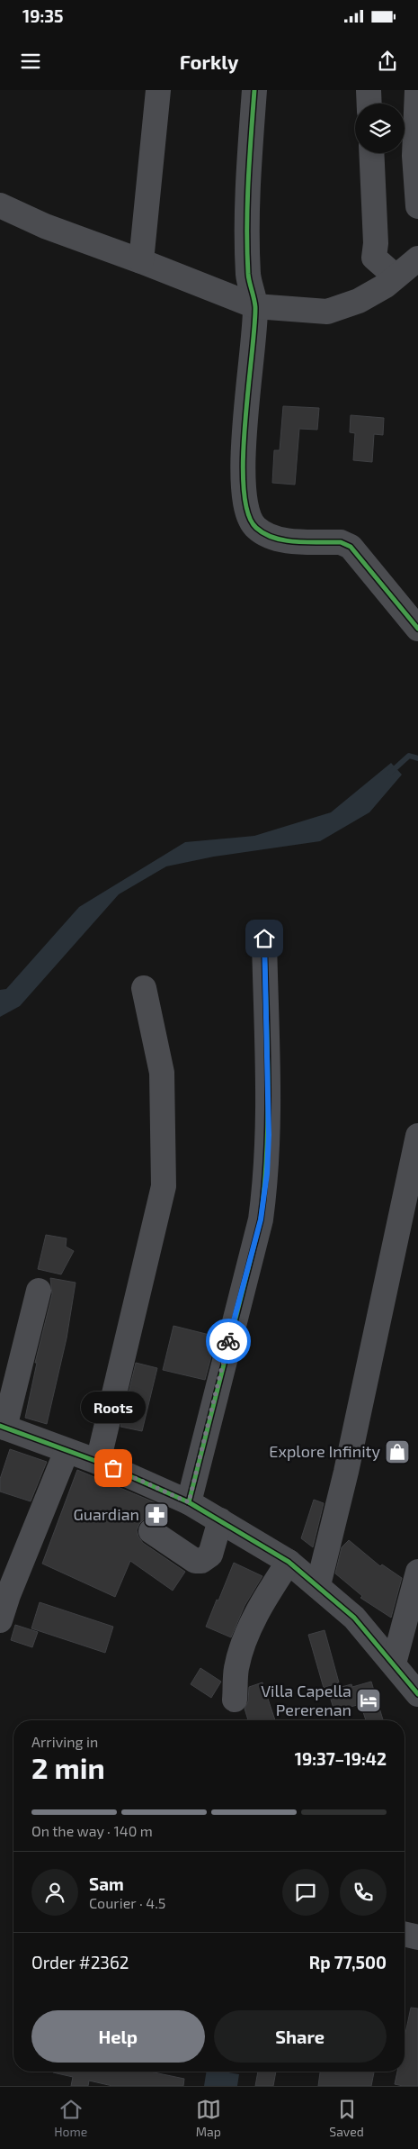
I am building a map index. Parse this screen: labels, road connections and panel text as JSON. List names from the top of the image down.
{
  "places": {
    "shop": ["Explore Infinity"],
    "other": ["Roots"],
    "pharmacy": ["Guardian"],
    "hotel": ["Villa Capella Pererenan"]
  },
  "page": {
    "status": "19:35",
    "header": "Forkly",
    "bubble": "Roots",
    "heading": ["2 min", "Arriving in", "19:37–19:42"],
    "panel": [
      "Sam",
      "Courier · 4.5",
      "Order #2362",
      "Rp 77,500"
    ],
    "bar": "On the way · 140 m",
    "buttons": ["Help", "Share"],
    "tabs": ["Home", "Map", "Saved"]
  }
}
